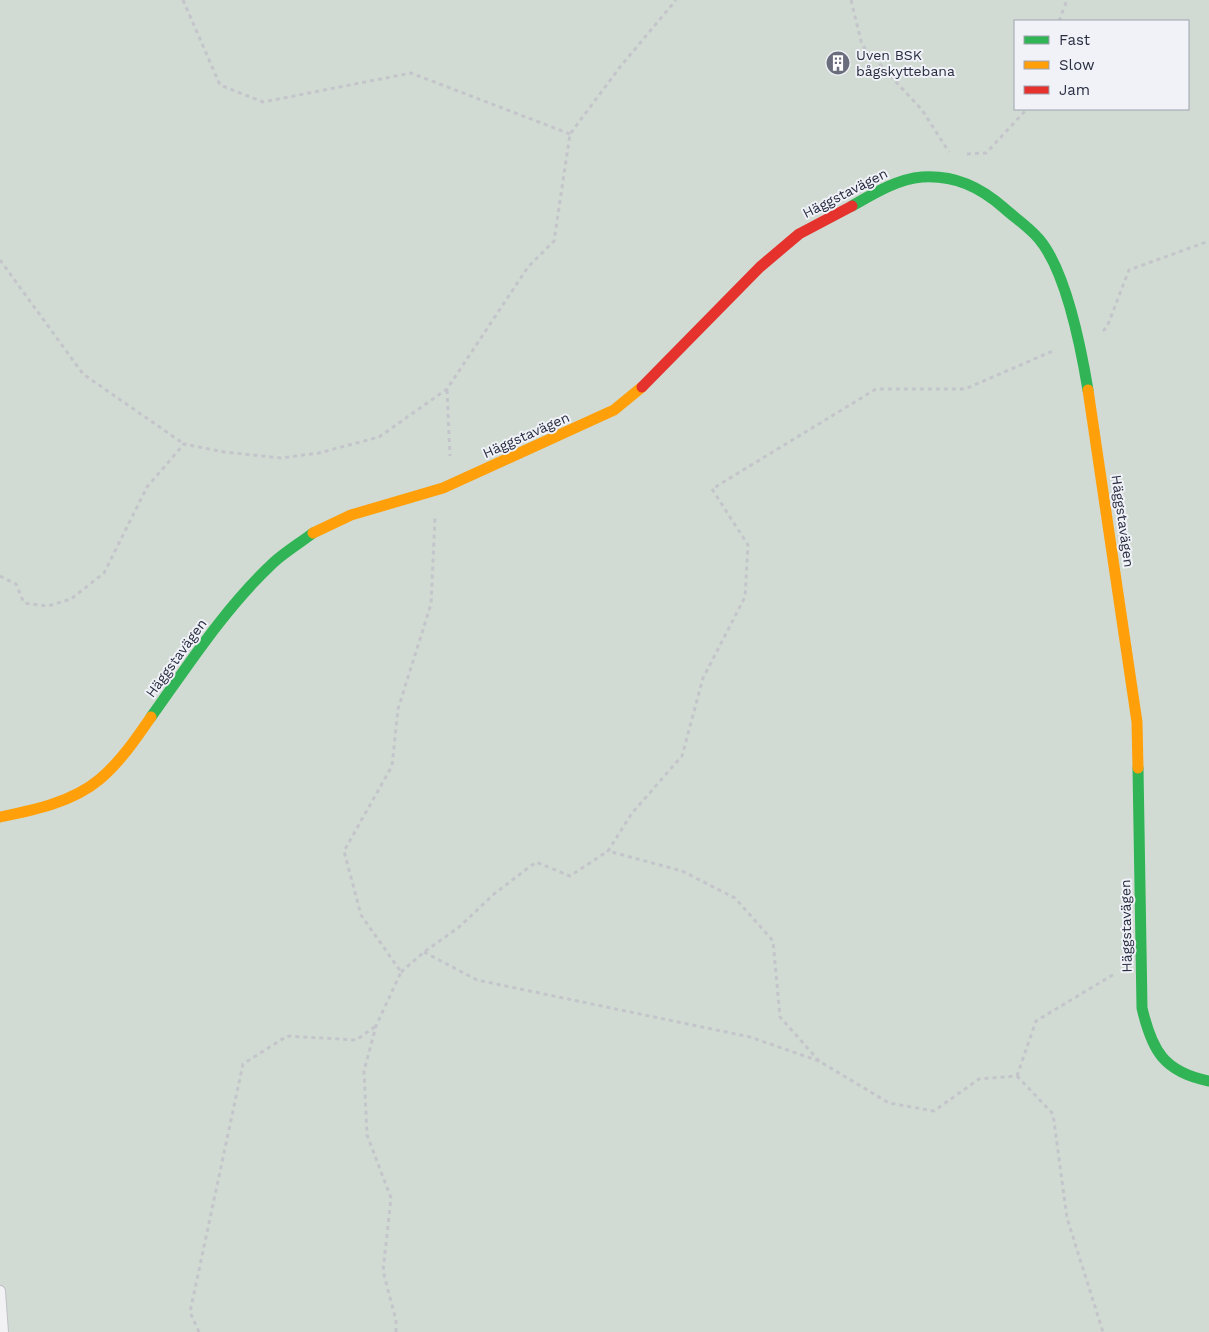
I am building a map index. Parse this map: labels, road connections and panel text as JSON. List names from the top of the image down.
{
  "streets": {
    "street": ["Häggstavägen"]
  },
  "places": {
    "building": ["Uven BSK bågskyttebana"]
  },
  "legend": ["Fast", "Slow", "Jam"]
}
